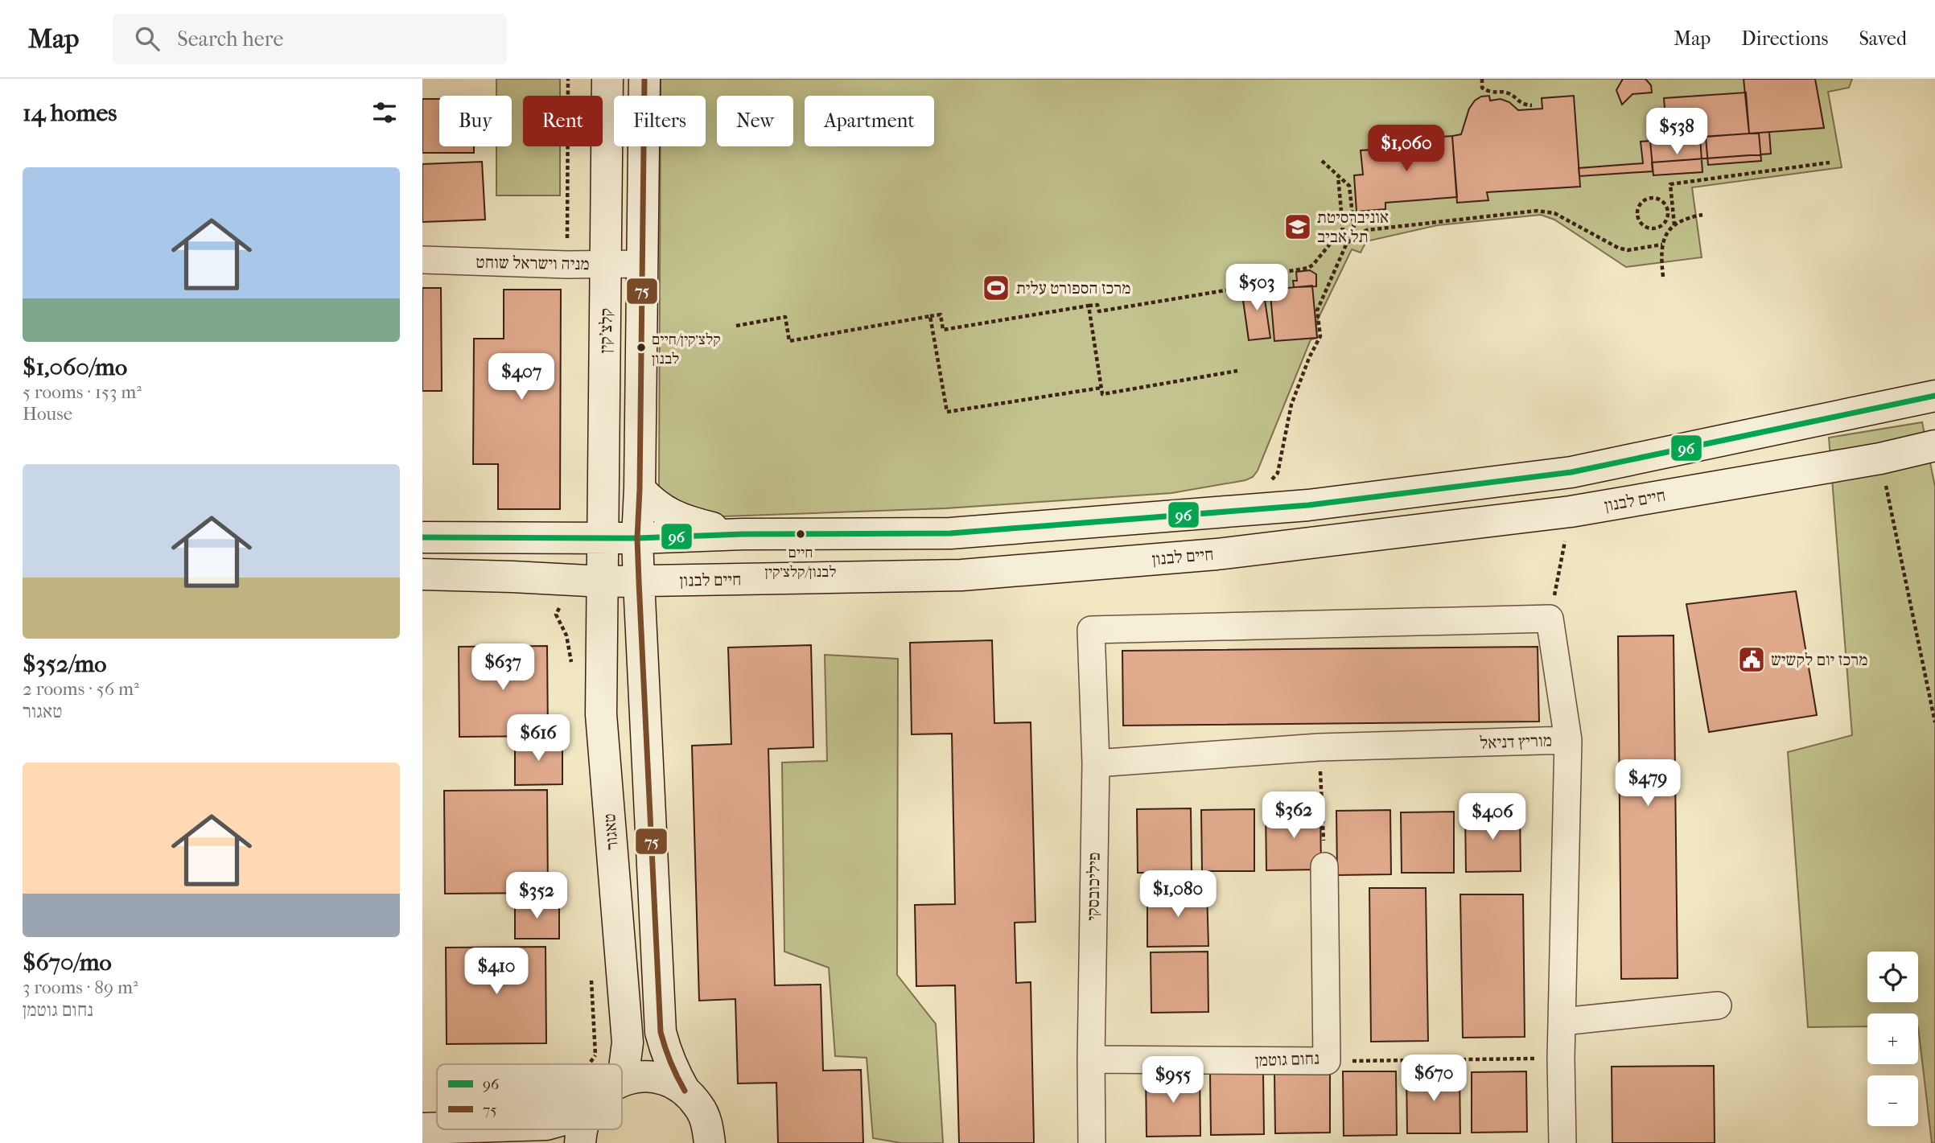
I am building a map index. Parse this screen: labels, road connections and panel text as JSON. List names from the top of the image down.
{
  "streets": {
    "main road": ["קלצ'קין", "חיים לבנון", "טאגור"],
    "street": [
      "מניה וישראל שוחט",
      "מוריץ דניאל",
      "פיליכובסקי",
      "נחום גוטמן"
    ]
  },
  "crossings": [
    ["מניה וישראל שוחט", "קלצ'קין"],
    ["קלצ'קין", "חיים לבנון"],
    ["קלצ'קין", "טאגור"],
    ["חיים לבנון", "טאגור"],
    ["מוריץ דניאל", "פיליכובסקי"],
    ["פיליכובסקי", "נחום גוטמן"]
  ],
  "places": {
    "school or university": ["אוניברסיטת תל אביב"],
    "sports": ["מרכז הספורט עלית"],
    "other": ["קלצ׳קין/חיים לבנון", "חיים לבנון/קלצ׳קין"],
    "public building": ["מרכז יום לקשיש"]
  },
  "lines": ["transit line 75", "transit line 96"],
  "legend": ["96", "75"],
  "page": {
    "header": "Map",
    "search": "Search here",
    "nav": ["Map", "Directions", "Saved"],
    "heading": "14 homes",
    "chip": [
      "Buy",
      "Rent",
      "Filters",
      "New",
      "Apartment"
    ],
    "price": [
      "$538",
      "$1,060",
      "$503",
      "$407",
      "$637",
      "$616",
      "$479",
      "$362",
      "$406",
      "$1,080",
      "$352",
      "$410",
      "$670",
      "$955"
    ],
    "list": [
      {
        "name": "$1,060/mo",
        "note": "5 rooms · 153 m² · House"
      },
      {
        "name": "$352/mo",
        "note": "2 rooms · 56 m² · טאגור"
      },
      {
        "name": "$670/mo",
        "note": "3 rooms · 89 m² · נחום גוטמן"
      }
    ],
    "map_buttons": ["+", "−"]
  }
}
